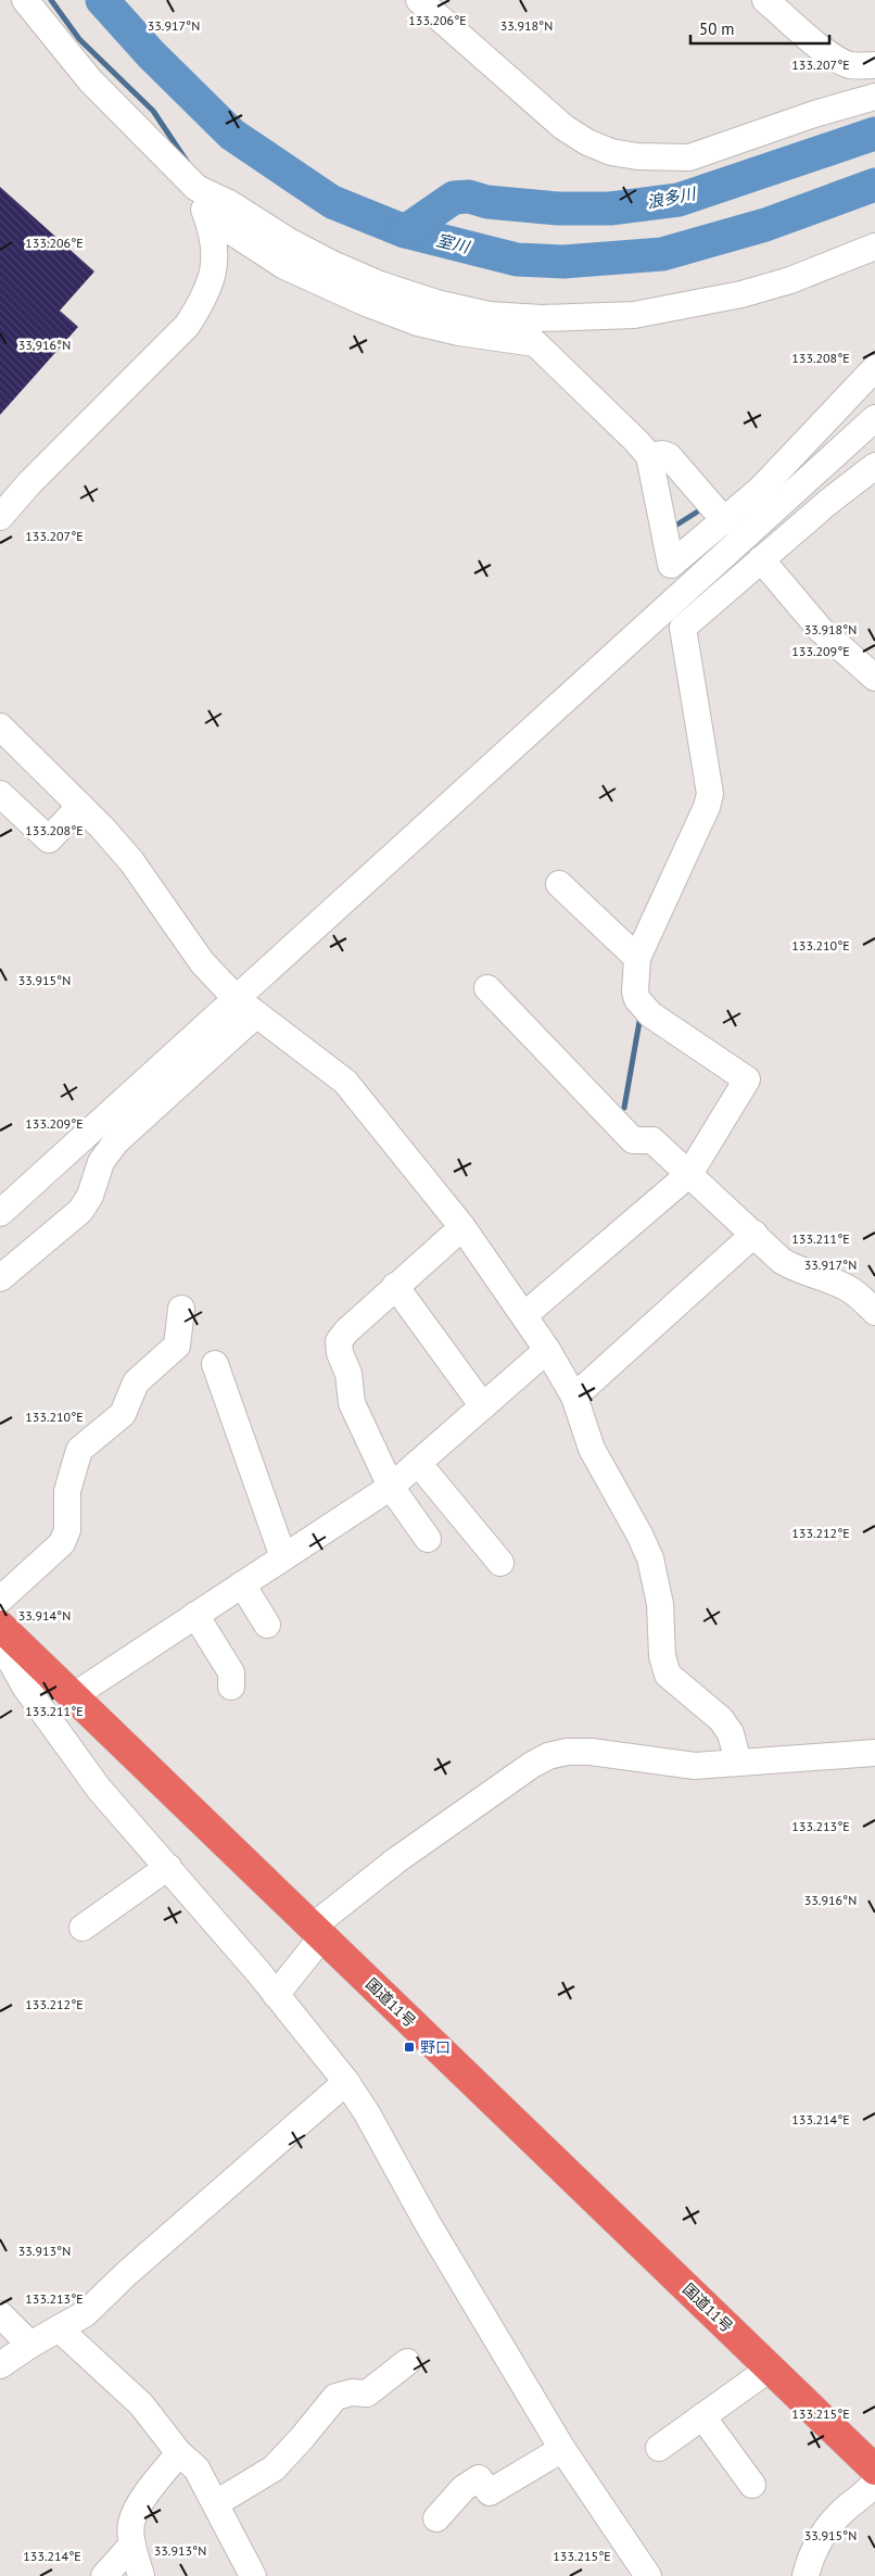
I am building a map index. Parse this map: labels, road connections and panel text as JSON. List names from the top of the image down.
{
  "streets": {
    "highway": ["国道11号"]
  },
  "water": ["浪多川", "室川"],
  "places": {
    "transit": ["野口"]
  },
  "scale_bar": "50 m",
  "coordinates": [
    "133.206°E",
    "33.917°N",
    "33.918°N",
    "133.207°E",
    "33.916°N",
    "133.208°E",
    "133.209°E",
    "133.210°E",
    "33.915°N",
    "133.211°E",
    "133.212°E",
    "33.914°N",
    "133.213°E",
    "133.214°E",
    "33.913°N",
    "133.215°E"
  ]
}
